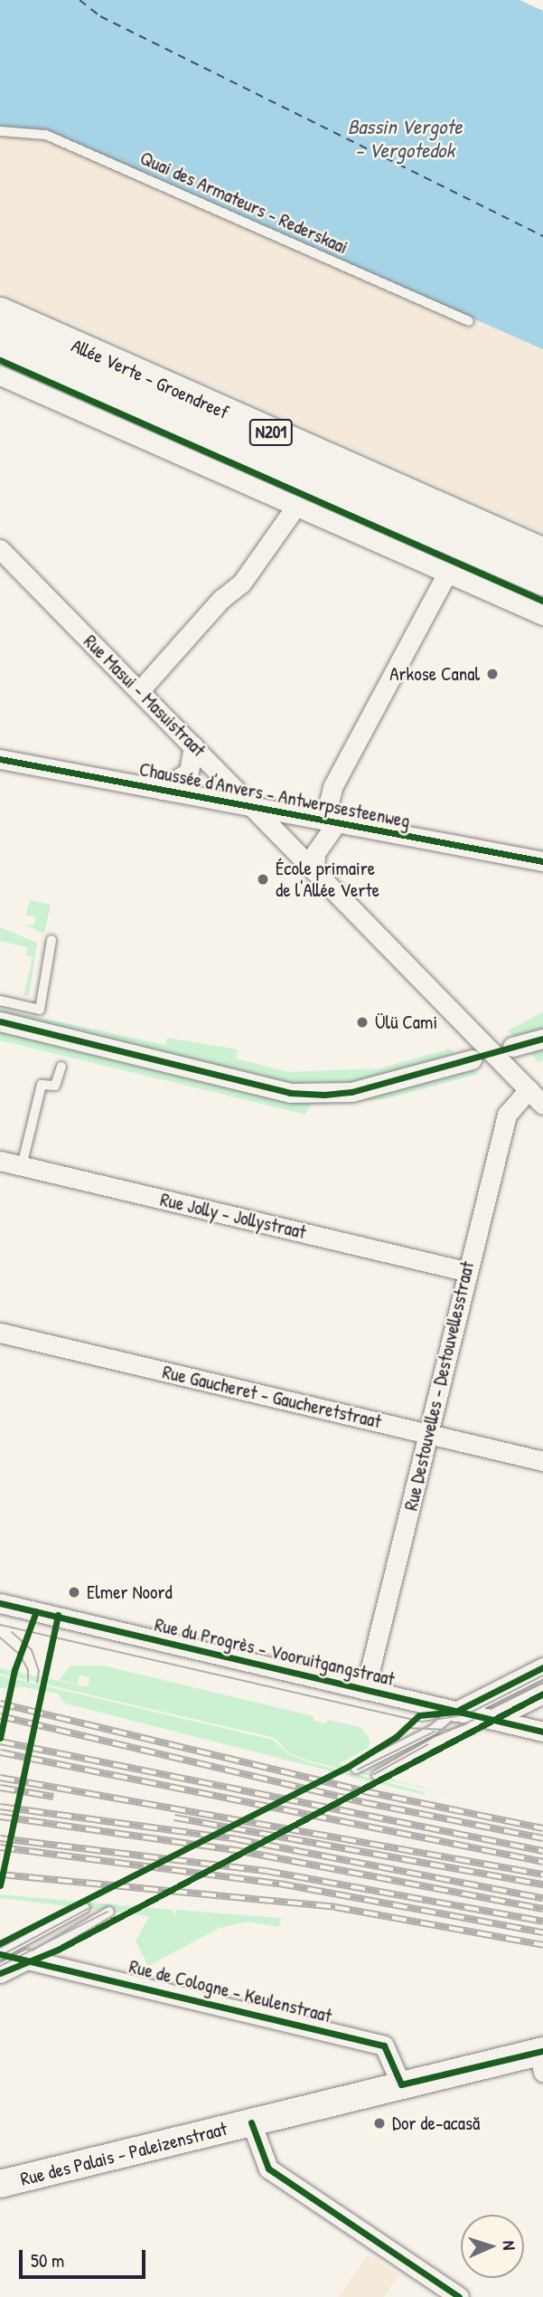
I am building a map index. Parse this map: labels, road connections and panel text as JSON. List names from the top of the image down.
{
  "streets": {
    "main road": ["Allée Verte - Groendreef", "N201", "Rue des Palais - Paleizenstraat"],
    "street": [
      "Rue Masui - Masuistraat",
      "Chaussée d'Anvers - Antwerpsesteenweg",
      "Rue Jolly - Jollystraat",
      "Rue Destouvelles - Destouvellesstraat",
      "Rue Gaucheret - Gaucheretstraat",
      "Rue du Progrès - Vooruitgangstraat",
      "Rue de Cologne - Keulenstraat"
    ],
    "lane": ["Quai des Armateurs - Rederskaai"]
  },
  "crossings": [
    ["Rue Masui - Masuistraat", "Chaussée d'Anvers - Antwerpsesteenweg"],
    ["Rue Masui - Masuistraat", "Rue Destouvelles - Destouvellesstraat"],
    ["Rue Jolly - Jollystraat", "Rue Destouvelles - Destouvellesstraat"],
    ["Rue Destouvelles - Destouvellesstraat", "Rue Gaucheret - Gaucheretstraat"],
    ["Rue Destouvelles - Destouvellesstraat", "Rue du Progrès - Vooruitgangstraat"],
    ["Rue de Cologne - Keulenstraat", "Rue des Palais - Paleizenstraat"]
  ],
  "water": ["Bassin Vergote - Vergotedok"],
  "places": [
    "Arkose Canal",
    "École primaire de l'Allée Verte",
    "Ülü Cami",
    "Elmer Noord",
    "Dor de-acasă"
  ],
  "scale_bar": "50 m",
  "north": "right"
}
